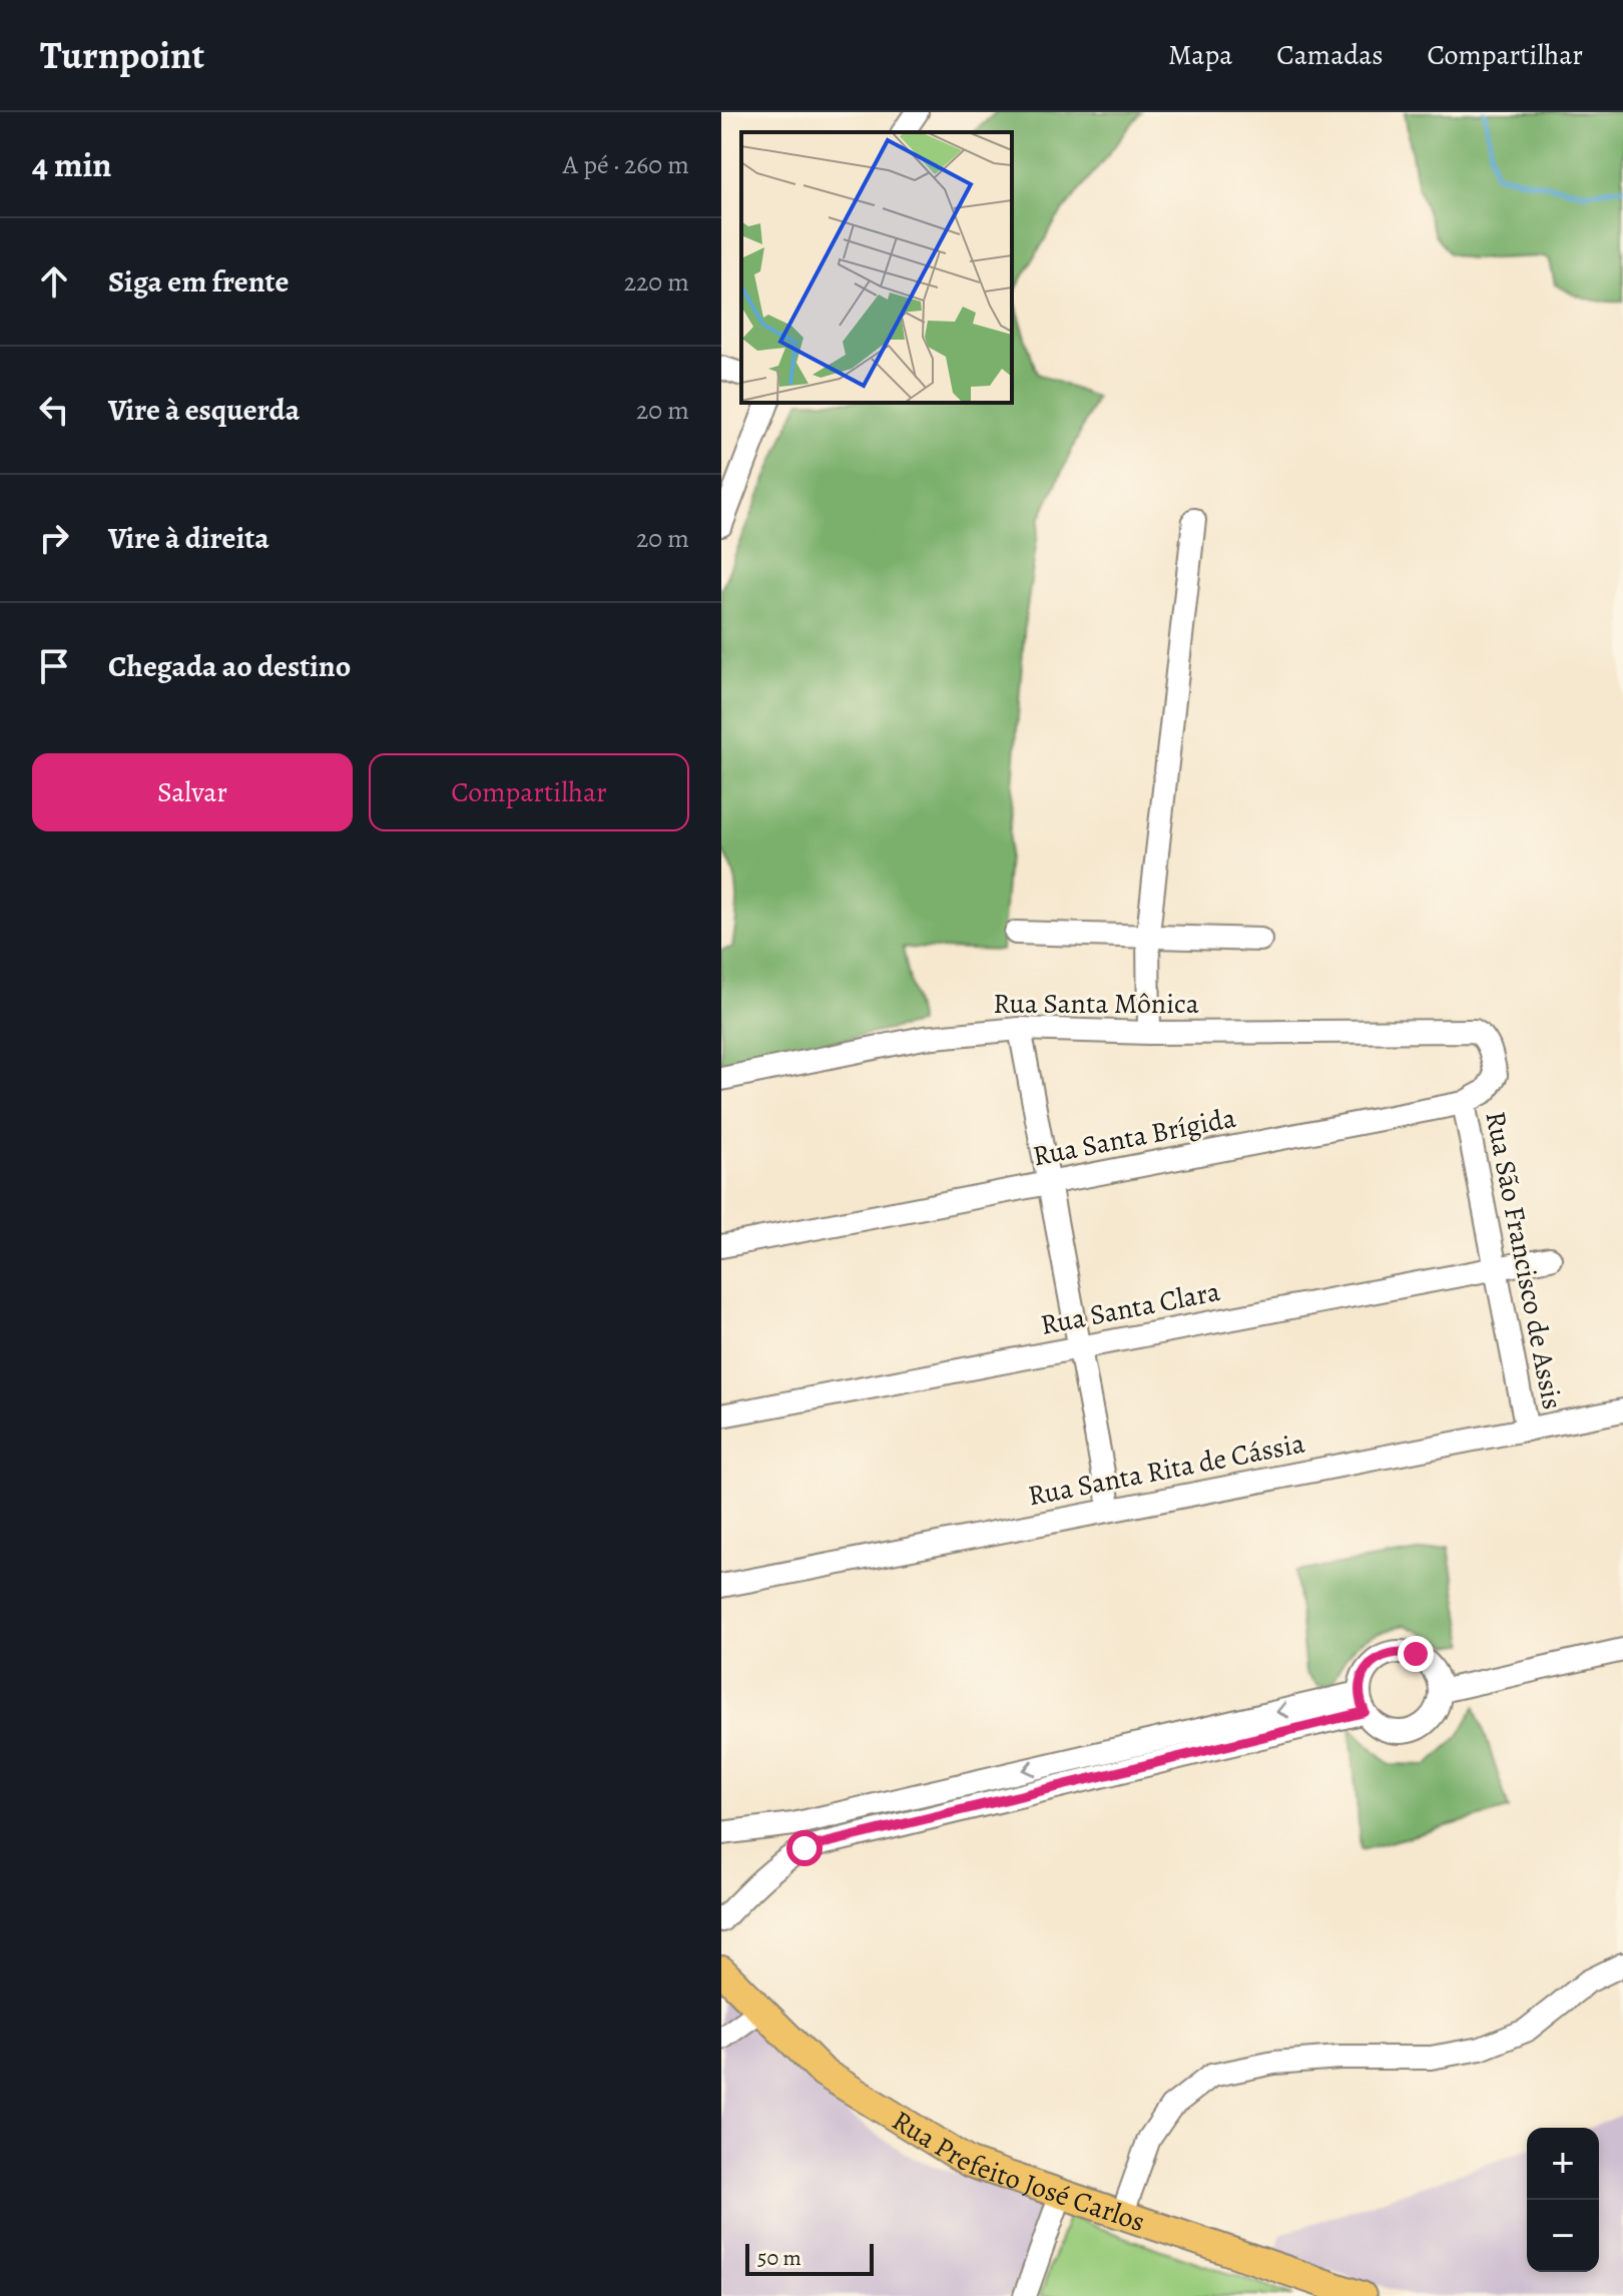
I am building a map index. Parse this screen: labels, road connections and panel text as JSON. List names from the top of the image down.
{
  "streets": {
    "main road": ["Rua Prefeito José Carlos"],
    "street": [
      "Rua Santa Mônica",
      "Rua Santa Brígida",
      "Rua São Francisco de Assis",
      "Rua Santa Clara",
      "Rua Santa Rita de Cássia"
    ]
  },
  "crossings": [
    ["Rua Santa Mônica", "Rua Santa Brígida"],
    ["Rua Santa Brígida", "Rua São Francisco de Assis"],
    ["Rua São Francisco de Assis", "Rua Santa Clara"],
    ["Rua São Francisco de Assis", "Rua Santa Rita de Cássia"]
  ],
  "scale_bar": "50 m",
  "page": {
    "header": "Turnpoint",
    "nav": ["Mapa", "Camadas", "Compartilhar"],
    "heading": ["4 min", "A pé · 260 m"],
    "list": [
      ["Siga em frente", "220 m"],
      ["Vire à esquerda", "20 m"],
      ["Vire à direita", "20 m"],
      "Chegada ao destino"
    ],
    "buttons": ["Salvar", "Compartilhar"],
    "map_buttons": ["+", "−"],
    "scale": "50 m"
  }
}
